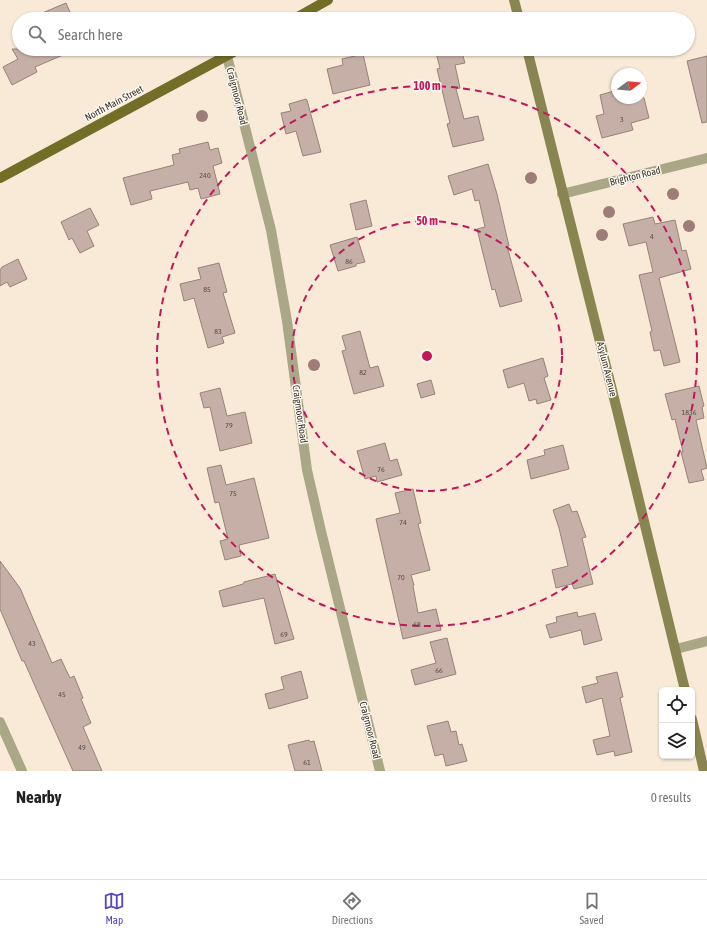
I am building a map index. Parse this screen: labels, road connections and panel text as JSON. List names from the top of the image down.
{
  "streets": {
    "main road": ["North Main Street", "Asylum Avenue"],
    "street": ["Craigmoor Road", "Brighton Road"]
  },
  "crossings": [
    ["Craigmoor Road", "North Main Street"],
    ["Brighton Road", "Asylum Avenue"]
  ],
  "house_numbers": [
    "3",
    "240",
    "4",
    "86",
    "85",
    "83",
    "82",
    "1836",
    "79",
    "76",
    "75",
    "74",
    "70",
    "68",
    "69",
    "43",
    "66",
    "45",
    "49",
    "61"
  ],
  "north": "right",
  "page": {
    "search": "Search here",
    "heading": ["Nearby", "0 results"],
    "nav": ["Map", "Directions", "Saved"]
  },
  "rings": ["100 m", "50 m"]
}
